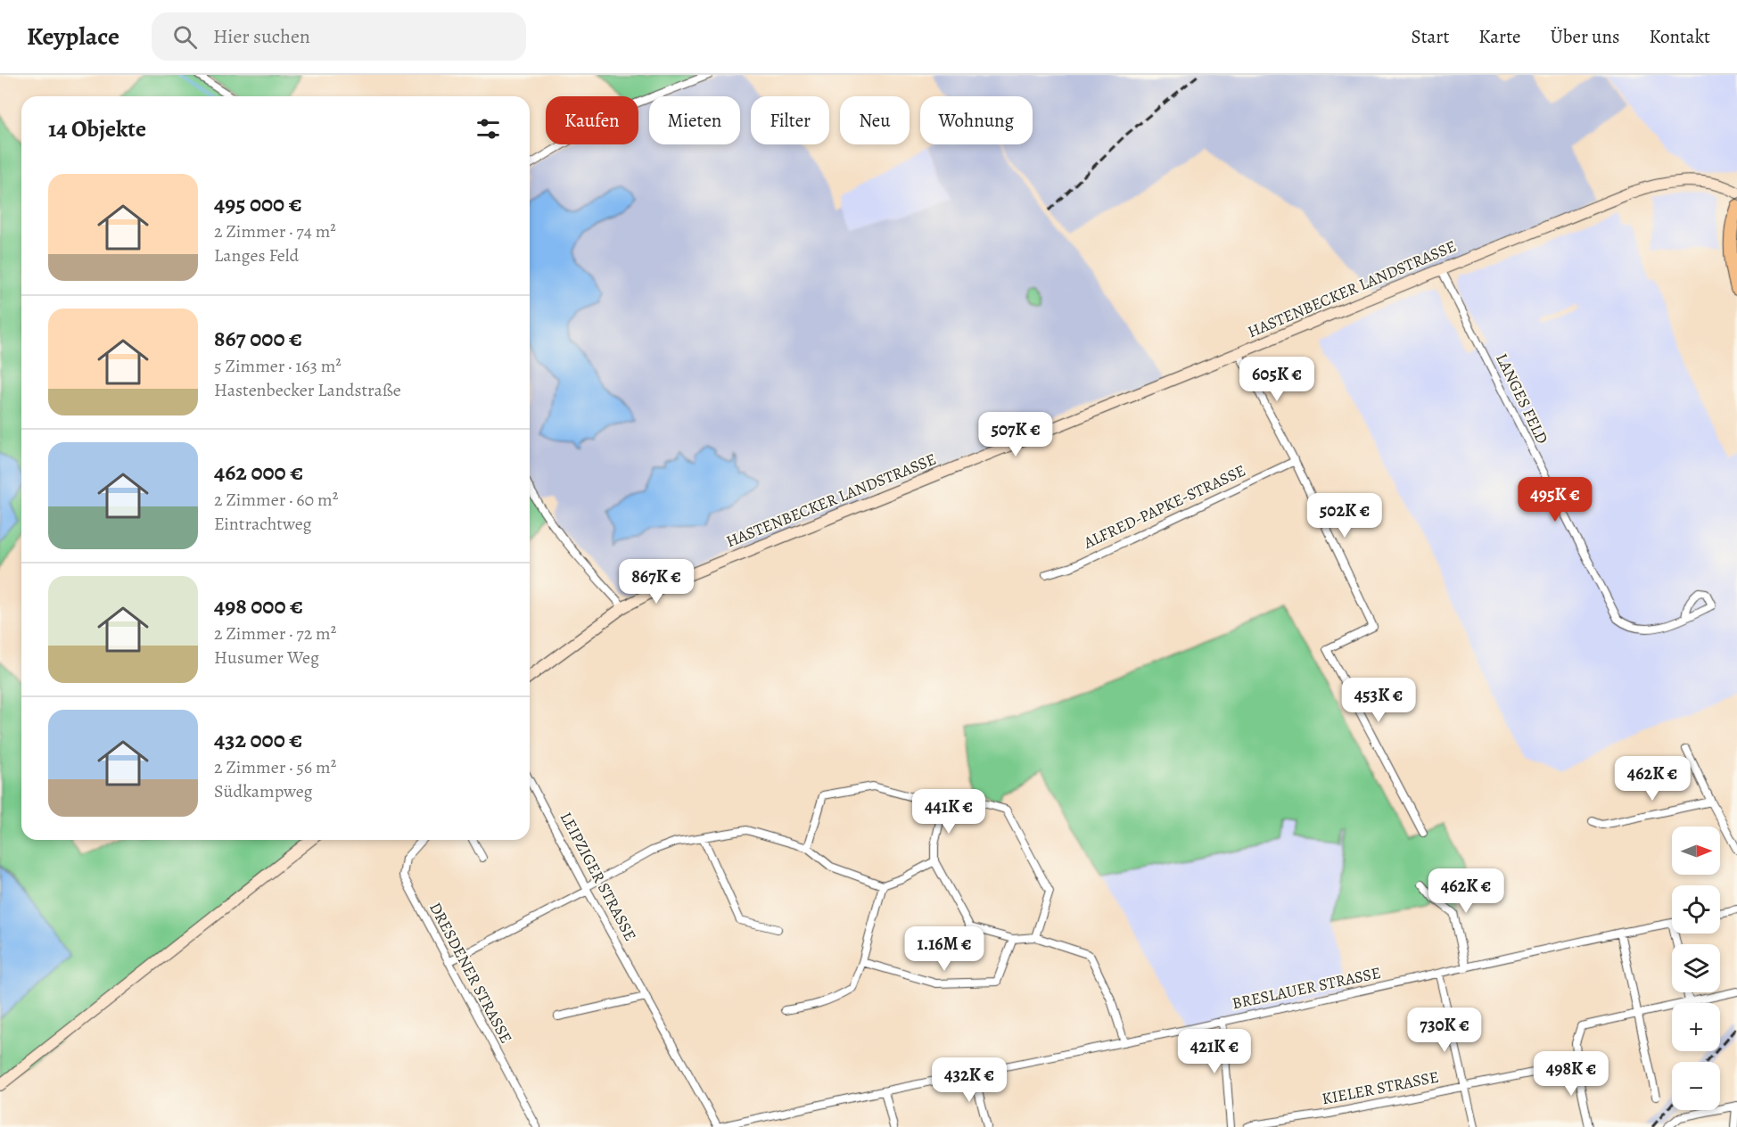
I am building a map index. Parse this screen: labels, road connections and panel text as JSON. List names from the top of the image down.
{
  "streets": {
    "main road": ["HASTENBECKER LANDSTRASSE"],
    "street": [
      "LANGES FELD",
      "ALFRED-PAPKE-STRASSE",
      "LEIPZIGER STRASSE",
      "DRESDENER STRASSE",
      "BRESLAUER STRASSE",
      "KIELER STRASSE"
    ]
  },
  "crossings": [
    ["HASTENBECKER LANDSTRASSE", "LANGES FELD"],
    ["LEIPZIGER STRASSE", "BRESLAUER STRASSE"]
  ],
  "north": "right",
  "page": {
    "header": "Keyplace",
    "search": "Hier suchen",
    "nav": [
      "Start",
      "Karte",
      "Über uns",
      "Kontakt"
    ],
    "chip": [
      "Kaufen",
      "Mieten",
      "Filter",
      "Neu",
      "Wohnung"
    ],
    "heading": "14 Objekte",
    "list": [
      {
        "name": "495 000 €",
        "note": "2 Zimmer · 74 m² · Langes Feld"
      },
      {
        "name": "867 000 €",
        "note": "5 Zimmer · 163 m² · Hastenbecker Landstraße"
      },
      {
        "name": "462 000 €",
        "note": "2 Zimmer · 60 m² · Eintrachtweg"
      },
      {
        "name": "498 000 €",
        "note": "2 Zimmer · 72 m² · Husumer Weg"
      },
      {
        "name": "432 000 €",
        "note": "2 Zimmer · 56 m² · Südkampweg"
      }
    ],
    "price": [
      "605K €",
      "507K €",
      "495K €",
      "502K €",
      "867K €",
      "453K €",
      "462K €",
      "441K €",
      "462K €",
      "1.16M €",
      "730K €",
      "421K €",
      "498K €",
      "432K €"
    ],
    "map_buttons": ["+", "−"]
  }
}
